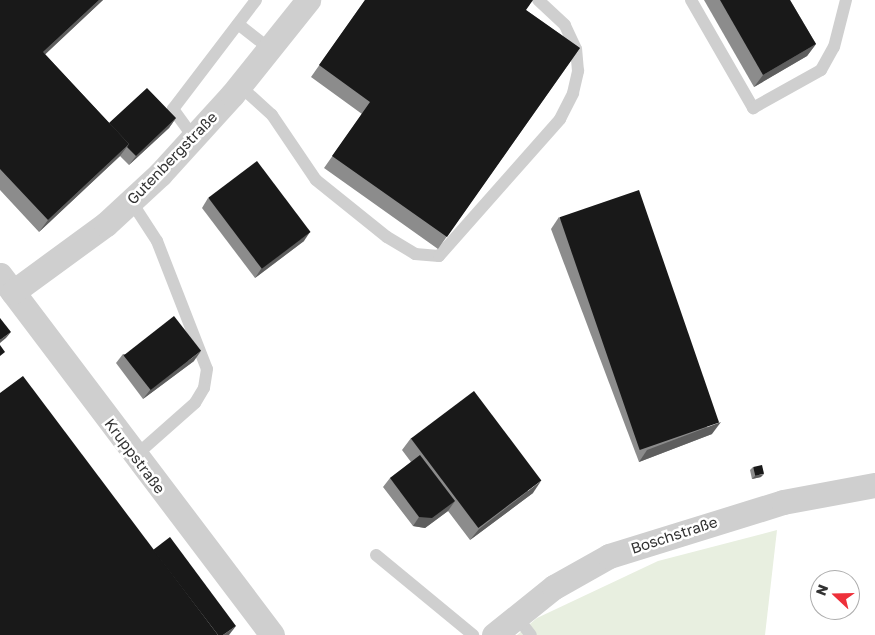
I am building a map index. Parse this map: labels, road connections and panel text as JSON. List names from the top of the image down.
{
  "streets": {
    "street": ["Gutenbergstraße", "Kruppstraße", "Boschstraße"]
  },
  "crossings": [
    ["Gutenbergstraße", "Kruppstraße"]
  ],
  "north": "left"
}
